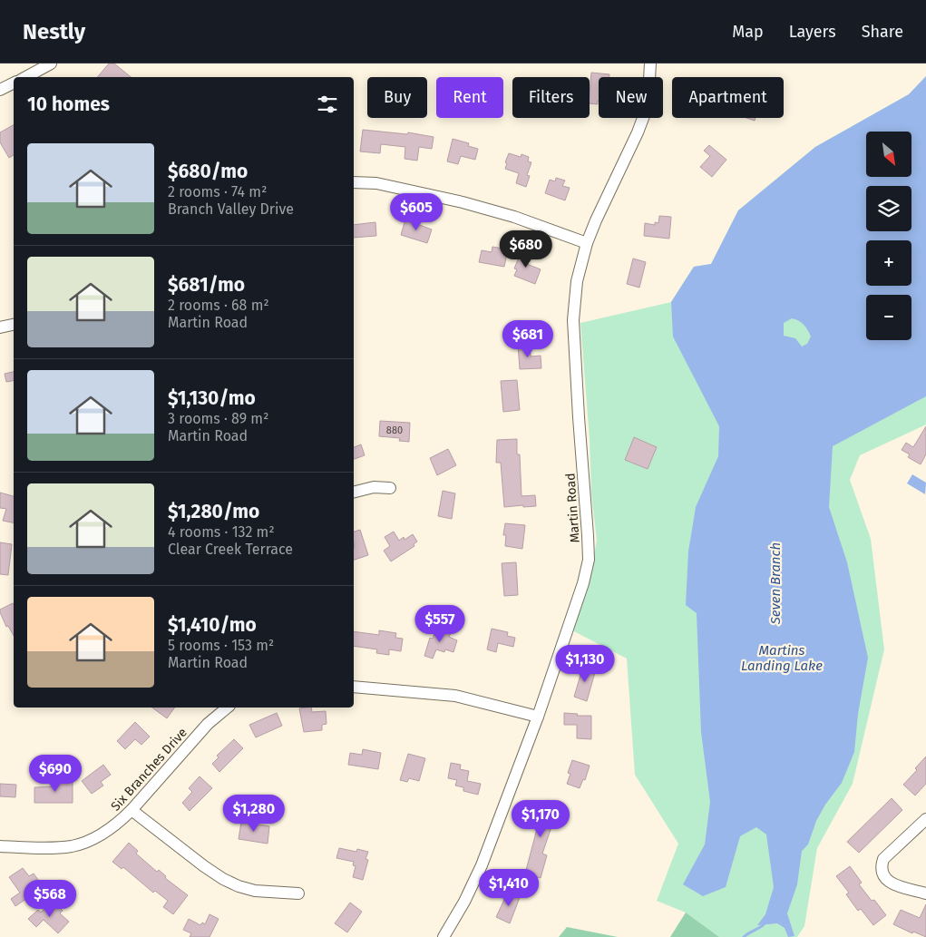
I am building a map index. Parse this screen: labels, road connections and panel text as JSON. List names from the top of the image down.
{
  "streets": {
    "street": ["Martin Road", "Six Branches Drive"]
  },
  "water": ["Seven Branch", "Martins Landing Lake"],
  "house_numbers": ["880"],
  "north": "bottom right",
  "page": {
    "header": "Nestly",
    "nav": ["Map", "Layers", "Share"],
    "chip": [
      "Buy",
      "Rent",
      "Filters",
      "New",
      "Apartment"
    ],
    "heading": "10 homes",
    "map_buttons": ["+", "−"],
    "list": [
      {
        "name": "$680/mo",
        "note": "2 rooms · 74 m² · Branch Valley Drive"
      },
      {
        "name": "$681/mo",
        "note": "2 rooms · 68 m² · Martin Road"
      },
      {
        "name": "$1,130/mo",
        "note": "3 rooms · 89 m² · Martin Road"
      },
      {
        "name": "$1,280/mo",
        "note": "4 rooms · 132 m² · Clear Creek Terrace"
      },
      {
        "name": "$1,410/mo",
        "note": "5 rooms · 153 m² · Martin Road"
      }
    ],
    "price": [
      "$605",
      "$680",
      "$681",
      "$557",
      "$1,130",
      "$690",
      "$1,280",
      "$1,170",
      "$1,410",
      "$568"
    ]
  }
}
